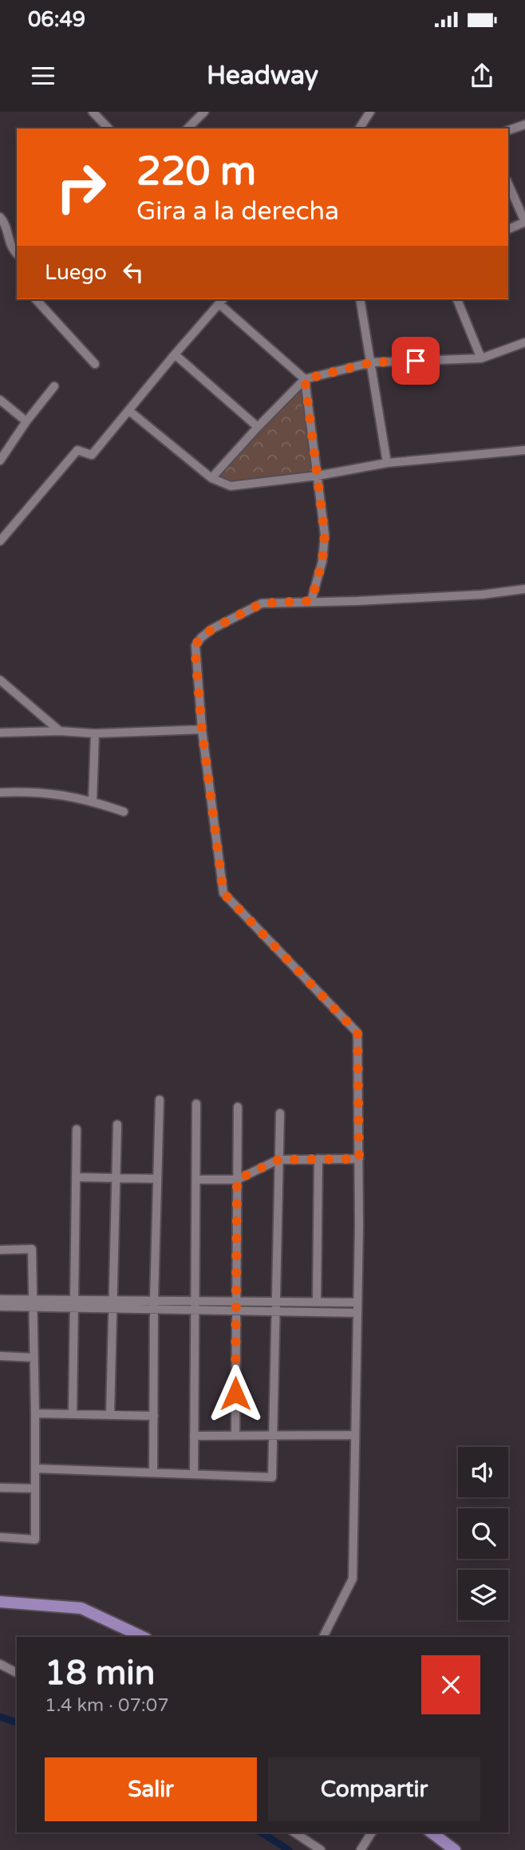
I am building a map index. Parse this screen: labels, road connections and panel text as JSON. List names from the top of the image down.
{
  "page": {
    "status": "06:49",
    "header": "Headway",
    "turn": ["220 m", "Gira a la derecha"],
    "then": "Luego",
    "heading": ["18 min", "1.4 km · 07:07"],
    "buttons": ["Salir", "Compartir"]
  }
}
